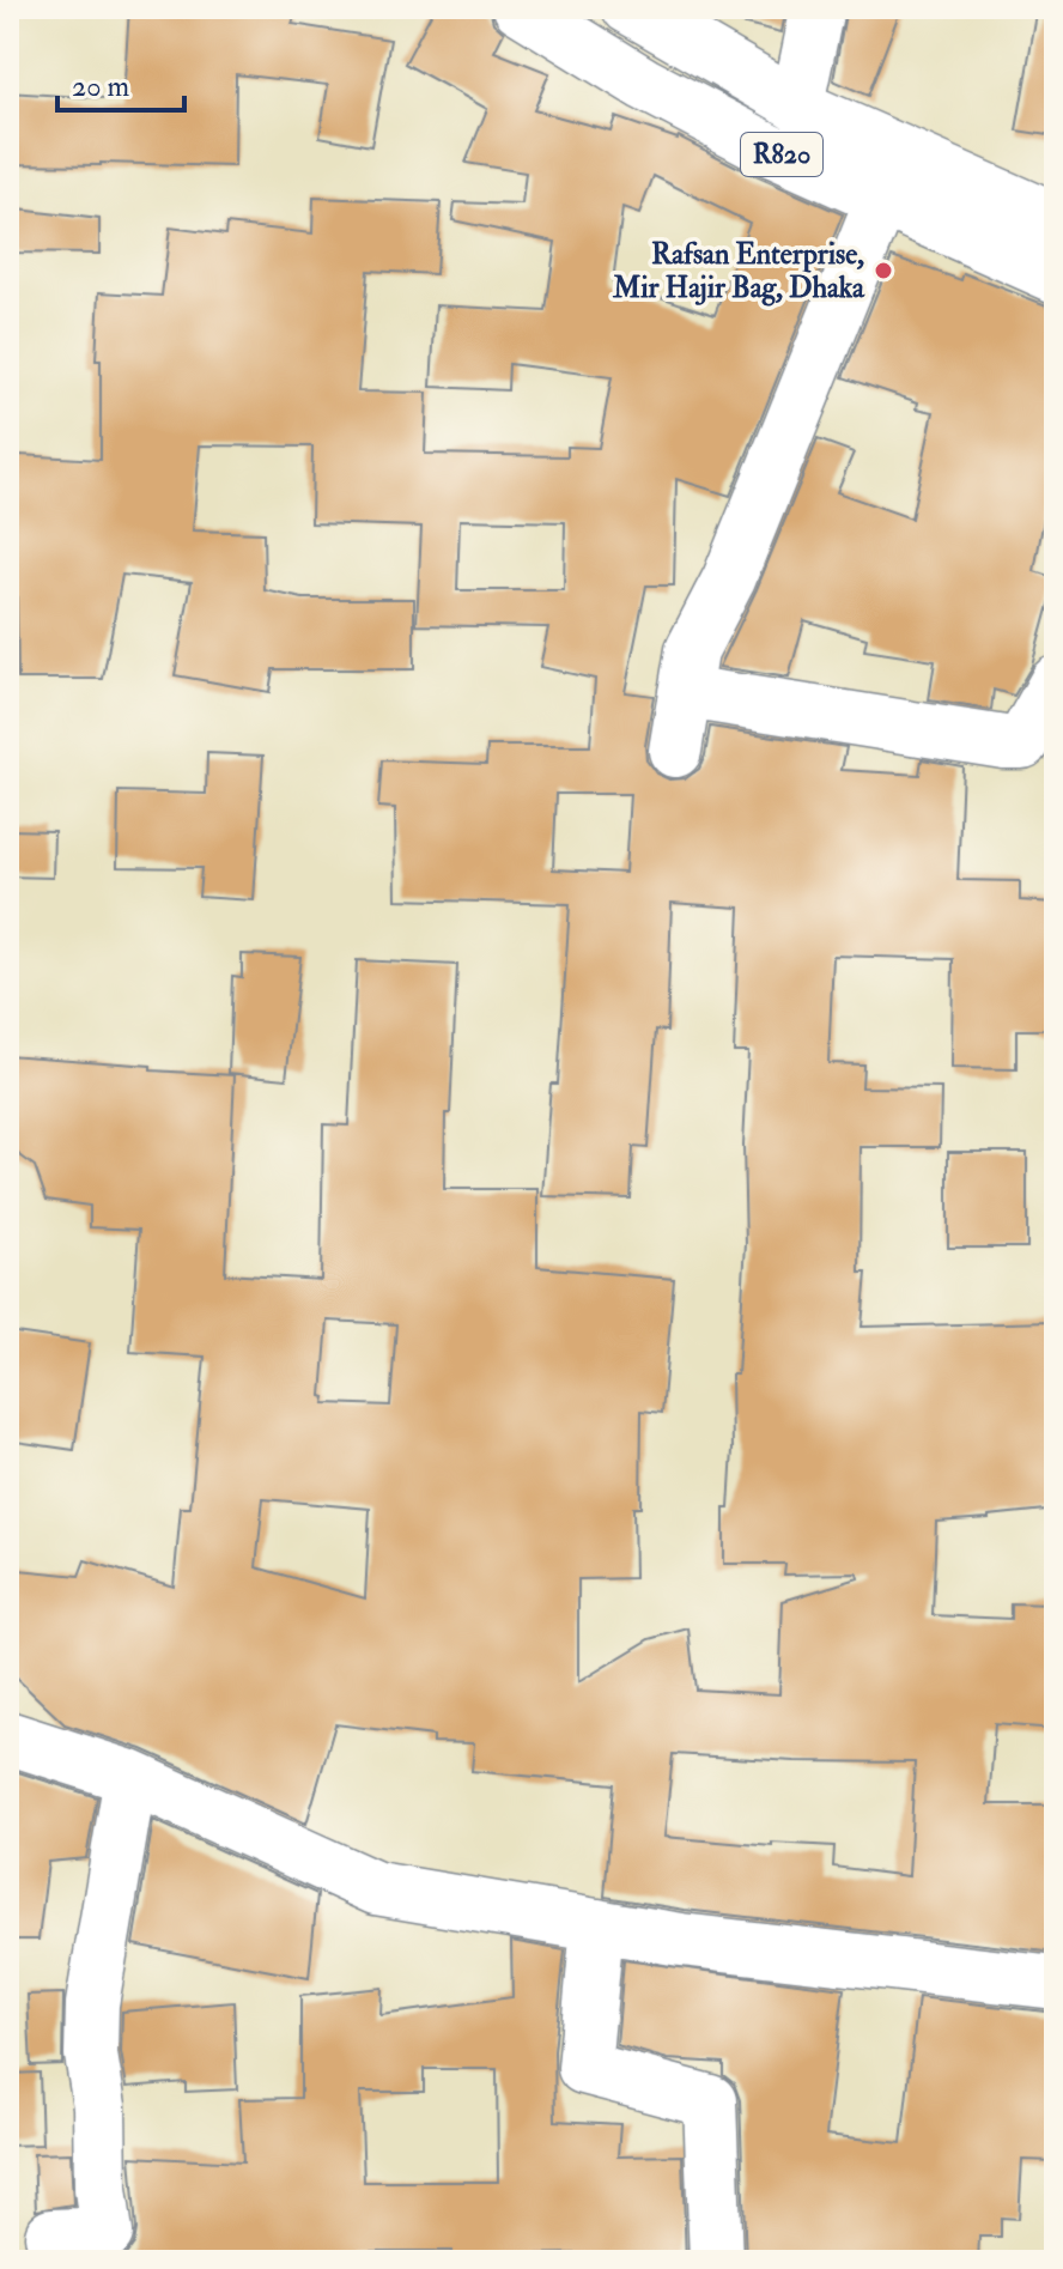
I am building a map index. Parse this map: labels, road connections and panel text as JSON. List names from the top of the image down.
{
  "streets": {
    "street": ["R820"]
  },
  "places": ["Rafsan Enterprise, Mir Hajir Bag, Dhaka"],
  "scale_bar": "20 m"
}
